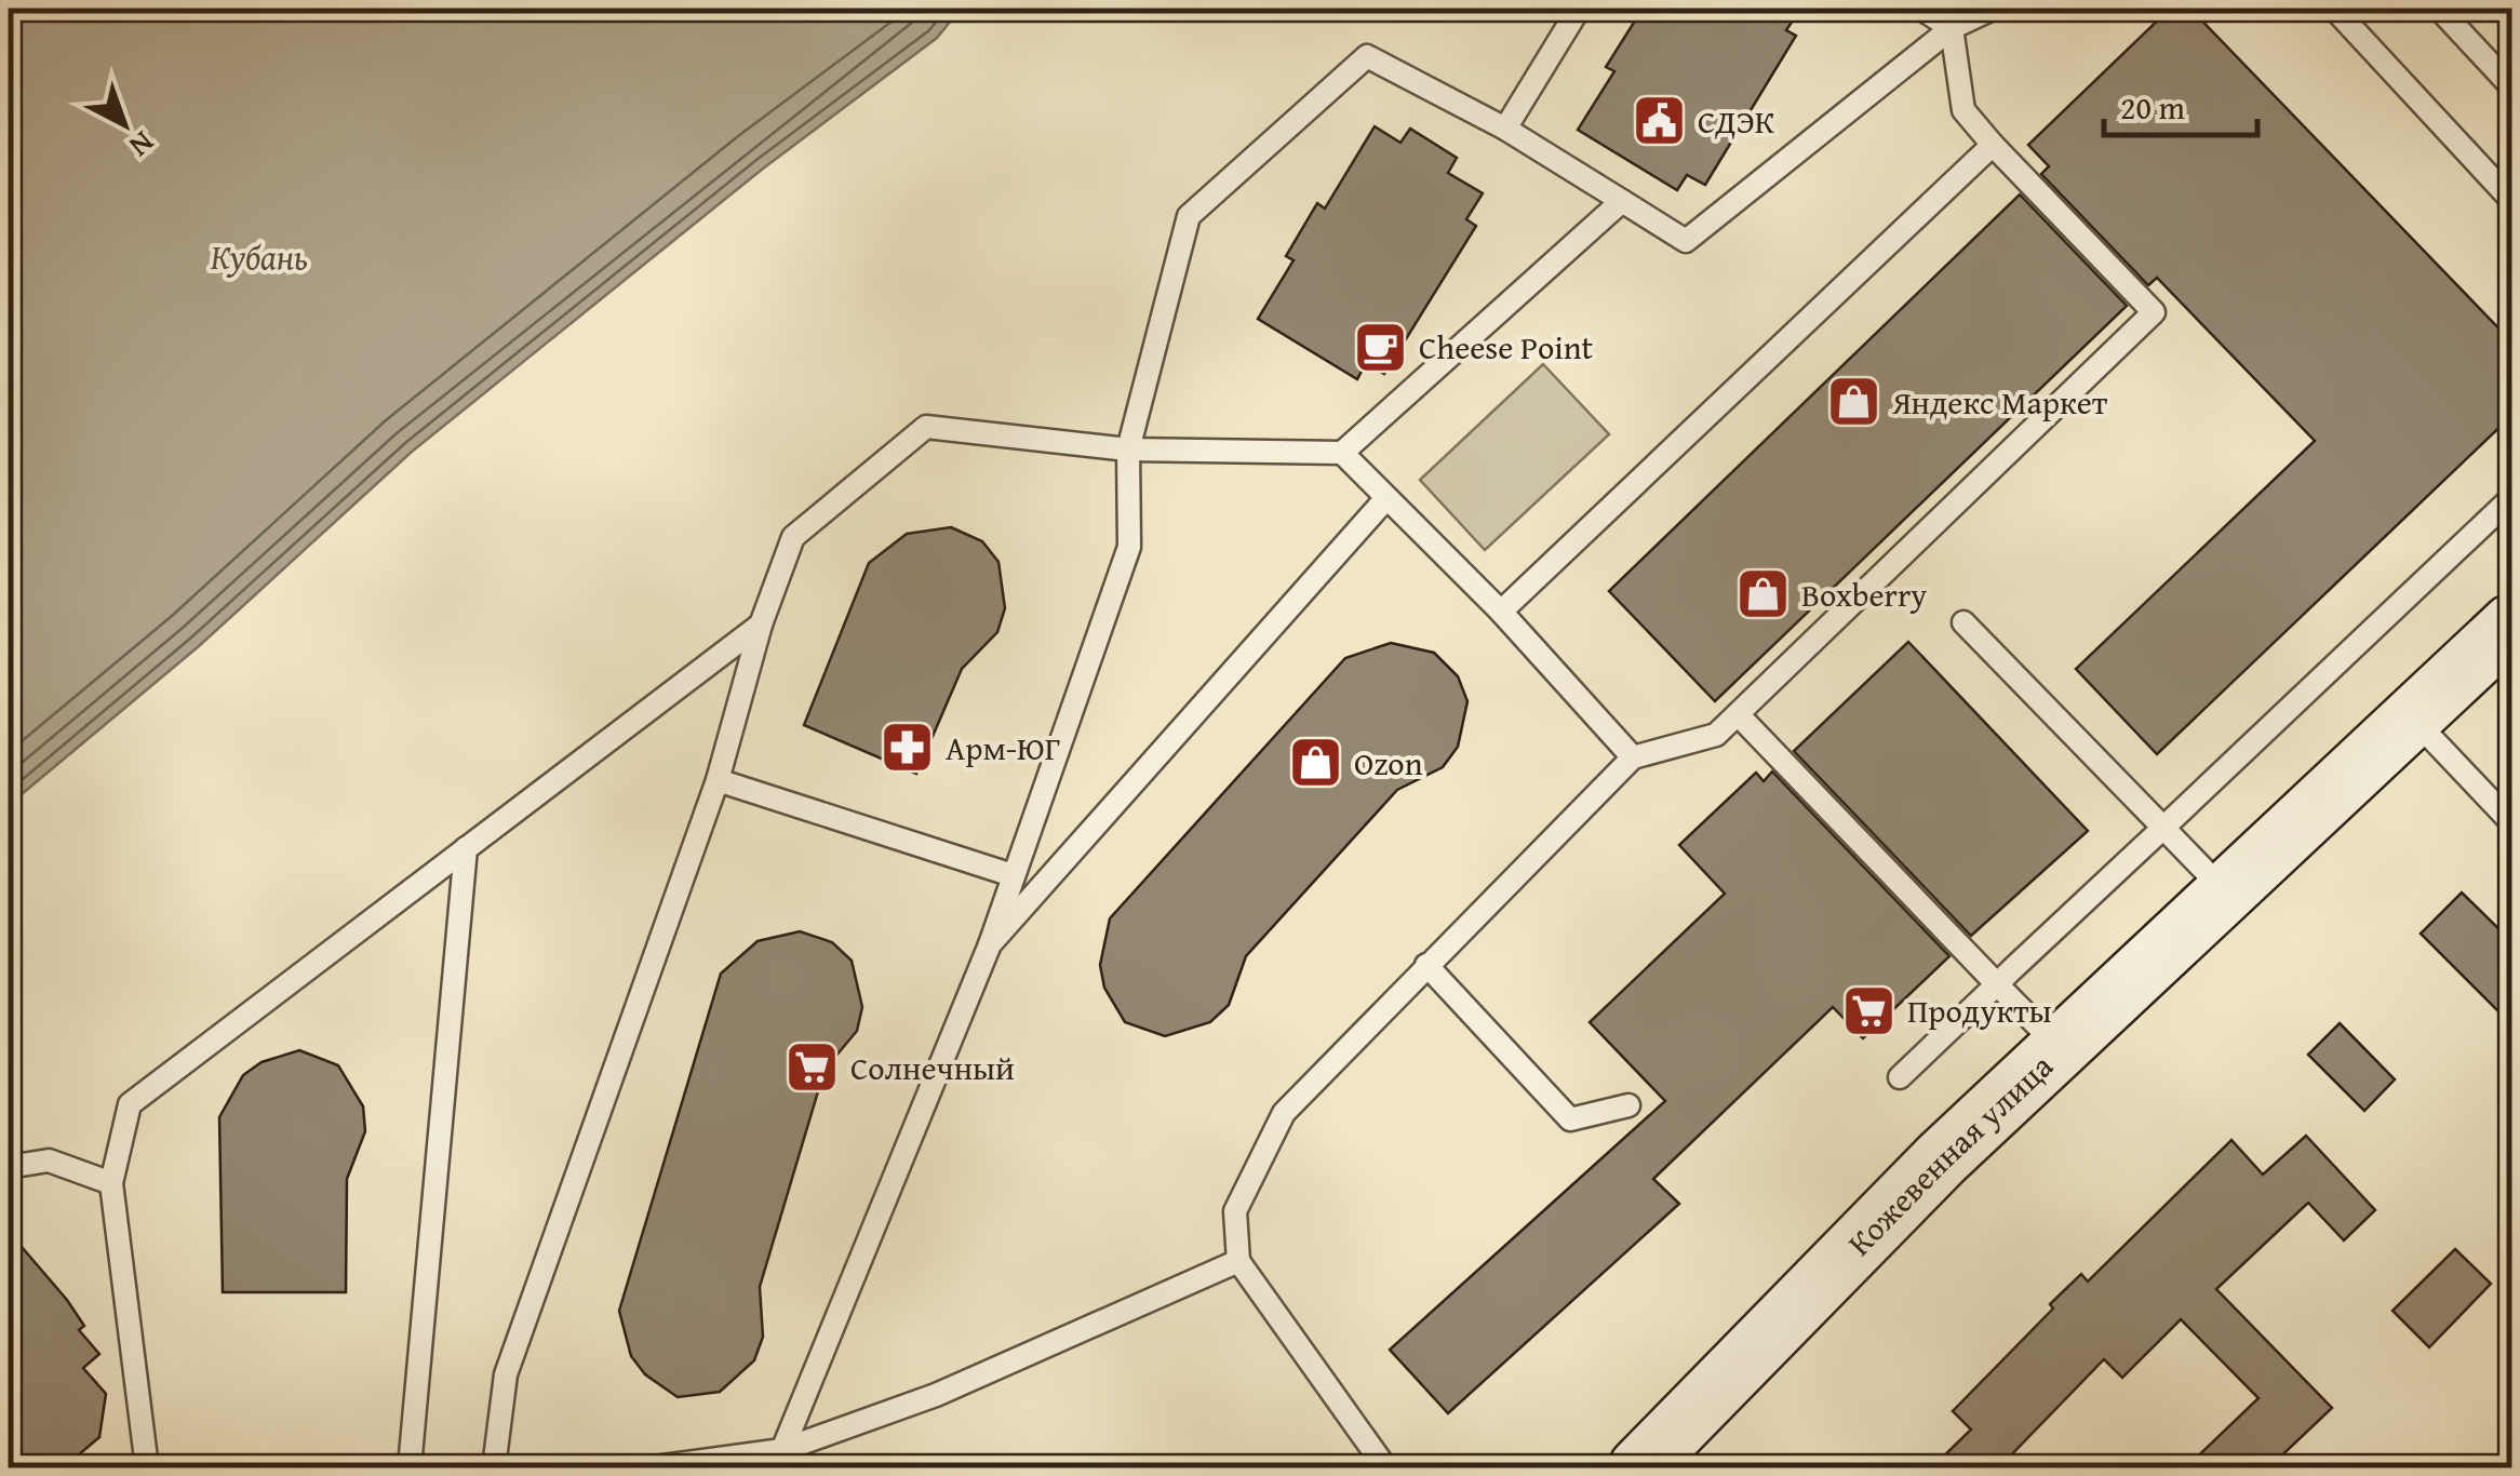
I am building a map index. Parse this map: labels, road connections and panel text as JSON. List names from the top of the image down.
{
  "streets": {
    "main road": ["Кожевенная улица"]
  },
  "water": ["Кубань"],
  "places": {
    "public building": ["СДЭК"],
    "cafe": ["Cheese Point"],
    "shop": ["Яндекс Маркет", "Boxberry", "Ozon"],
    "pharmacy": ["Арм-ЮГ"],
    "supermarket": ["Продукты", "Солнечный"]
  },
  "scale_bar": "20 m",
  "north": "bottom right"
}
